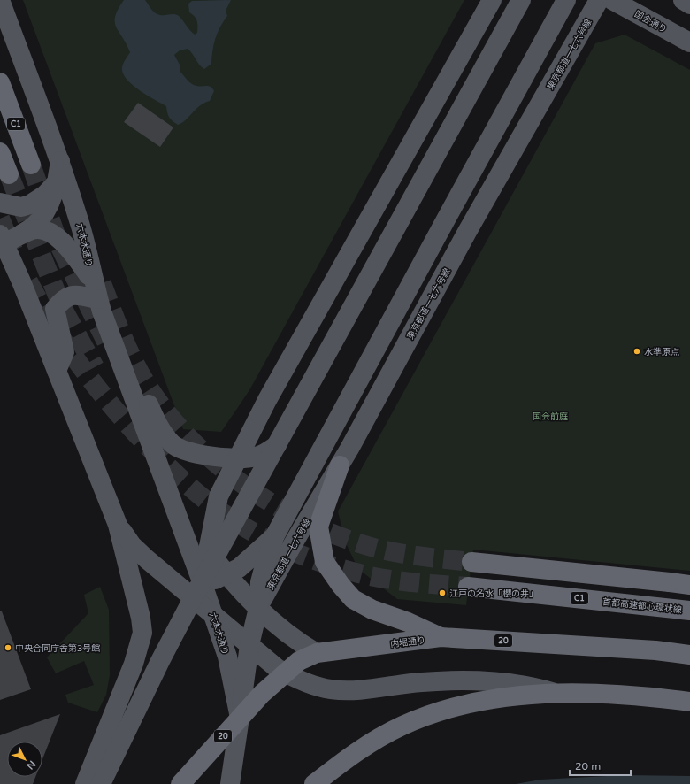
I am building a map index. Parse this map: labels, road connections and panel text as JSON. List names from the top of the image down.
{
  "streets": {
    "highway": [
      "C1",
      "首都高速都心環状線",
      "20",
      "内堀通り"
    ],
    "main road": ["国会通り", "東京都道一七六号線", "六本木通り"]
  },
  "crossings": [
    ["東京都道一七六号線", "六本木通り"],
    ["東京都道一七六号線", "内堀通り"],
    ["六本木通り", "内堀通り"]
  ],
  "parks": ["国会前庭"],
  "places": ["水準原点", "江戸の名水「櫻の井」", "中央合同庁舎第3号館"],
  "scale_bar": "20 m",
  "north": "bottom right"
}
